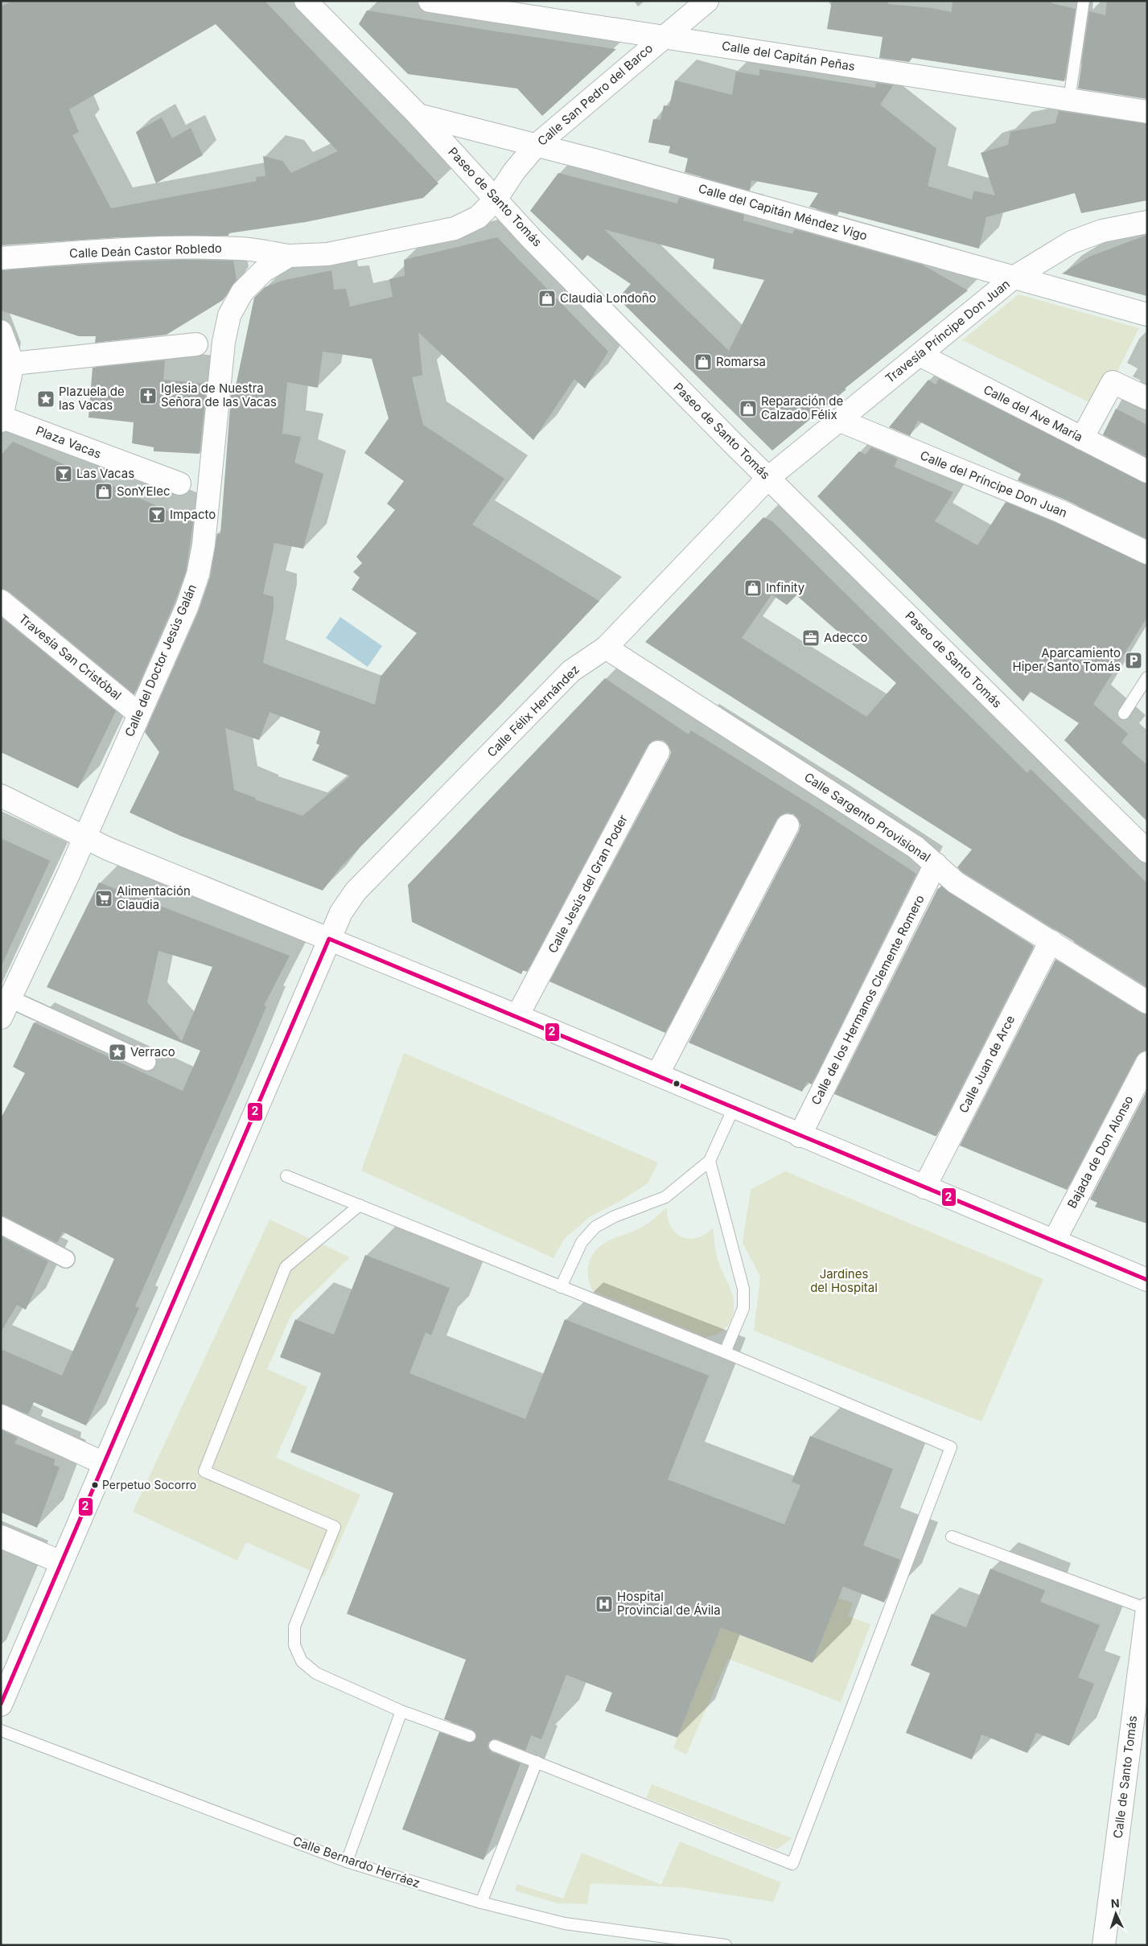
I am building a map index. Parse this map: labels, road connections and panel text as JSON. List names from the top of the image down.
{
  "streets": {
    "street": [
      "Calle del Capitán Peñas",
      "Calle San Pedro del Barco",
      "Paseo de Santo Tomás",
      "Calle del Capitán Méndez Vigo",
      "Calle Deán Castor Robledo",
      "Travesía Príncipe Don Juan",
      "Calle del Ave María",
      "Plaza Vacas",
      "Calle del Príncipe Don Juan",
      "Travesía San Cristóbal",
      "Calle del Doctor Jesús Galán",
      "Calle Félix Hernández",
      "Calle Sargento Provisional",
      "Calle Jesús del Gran Poder",
      "Calle de los Hermanos Clemente Romero",
      "Calle Juan de Arce",
      "Bajada de Don Alonso",
      "Calle de Santo Tomás"
    ],
    "lane": ["Calle Bernardo Herráez"]
  },
  "crossings": [
    ["Calle del Capitán Peñas", "Calle San Pedro del Barco"],
    ["Calle San Pedro del Barco", "Paseo de Santo Tomás"],
    ["Calle San Pedro del Barco", "Calle del Capitán Méndez Vigo"],
    ["Calle San Pedro del Barco", "Calle del Doctor Jesús Galán"],
    ["Paseo de Santo Tomás", "Calle del Capitán Méndez Vigo"],
    ["Paseo de Santo Tomás", "Travesía Príncipe Don Juan"],
    ["Paseo de Santo Tomás", "Calle del Doctor Jesús Galán"],
    ["Paseo de Santo Tomás", "Calle Félix Hernández"],
    ["Calle del Capitán Méndez Vigo", "Travesía Príncipe Don Juan"],
    ["Calle Deán Castor Robledo", "Calle del Doctor Jesús Galán"],
    ["Travesía Príncipe Don Juan", "Calle del Ave María"],
    ["Travesía Príncipe Don Juan", "Calle del Príncipe Don Juan"],
    ["Travesía Príncipe Don Juan", "Calle Félix Hernández"],
    ["Travesía San Cristóbal", "Calle del Doctor Jesús Galán"],
    ["Calle Félix Hernández", "Calle Sargento Provisional"],
    ["Calle Sargento Provisional", "Calle de los Hermanos Clemente Romero"],
    ["Calle Sargento Provisional", "Calle Juan de Arce"]
  ],
  "parks": ["Jardines del Hospital"],
  "places": {
    "shop": [
      "Claudia Londoño",
      "Romarsa",
      "Reparación de Calzado Félix",
      "SonYElec",
      "Infinity"
    ],
    "church": ["Iglesia de Nuestra Señora de las Vacas"],
    "place": ["Plazuela de las Vacas", "Verraco"],
    "bar": ["Las Vacas", "Impacto"],
    "office": ["Adecco"],
    "parking": ["Aparcamiento Hiper Santo Tomás"],
    "supermarket": ["Alimentación Claudia"],
    "other": ["Perpetuo Socorro"],
    "hospital": ["Hospital Provincial de Ávila"]
  },
  "lines": ["transit line 2"],
  "north": "top"
}
